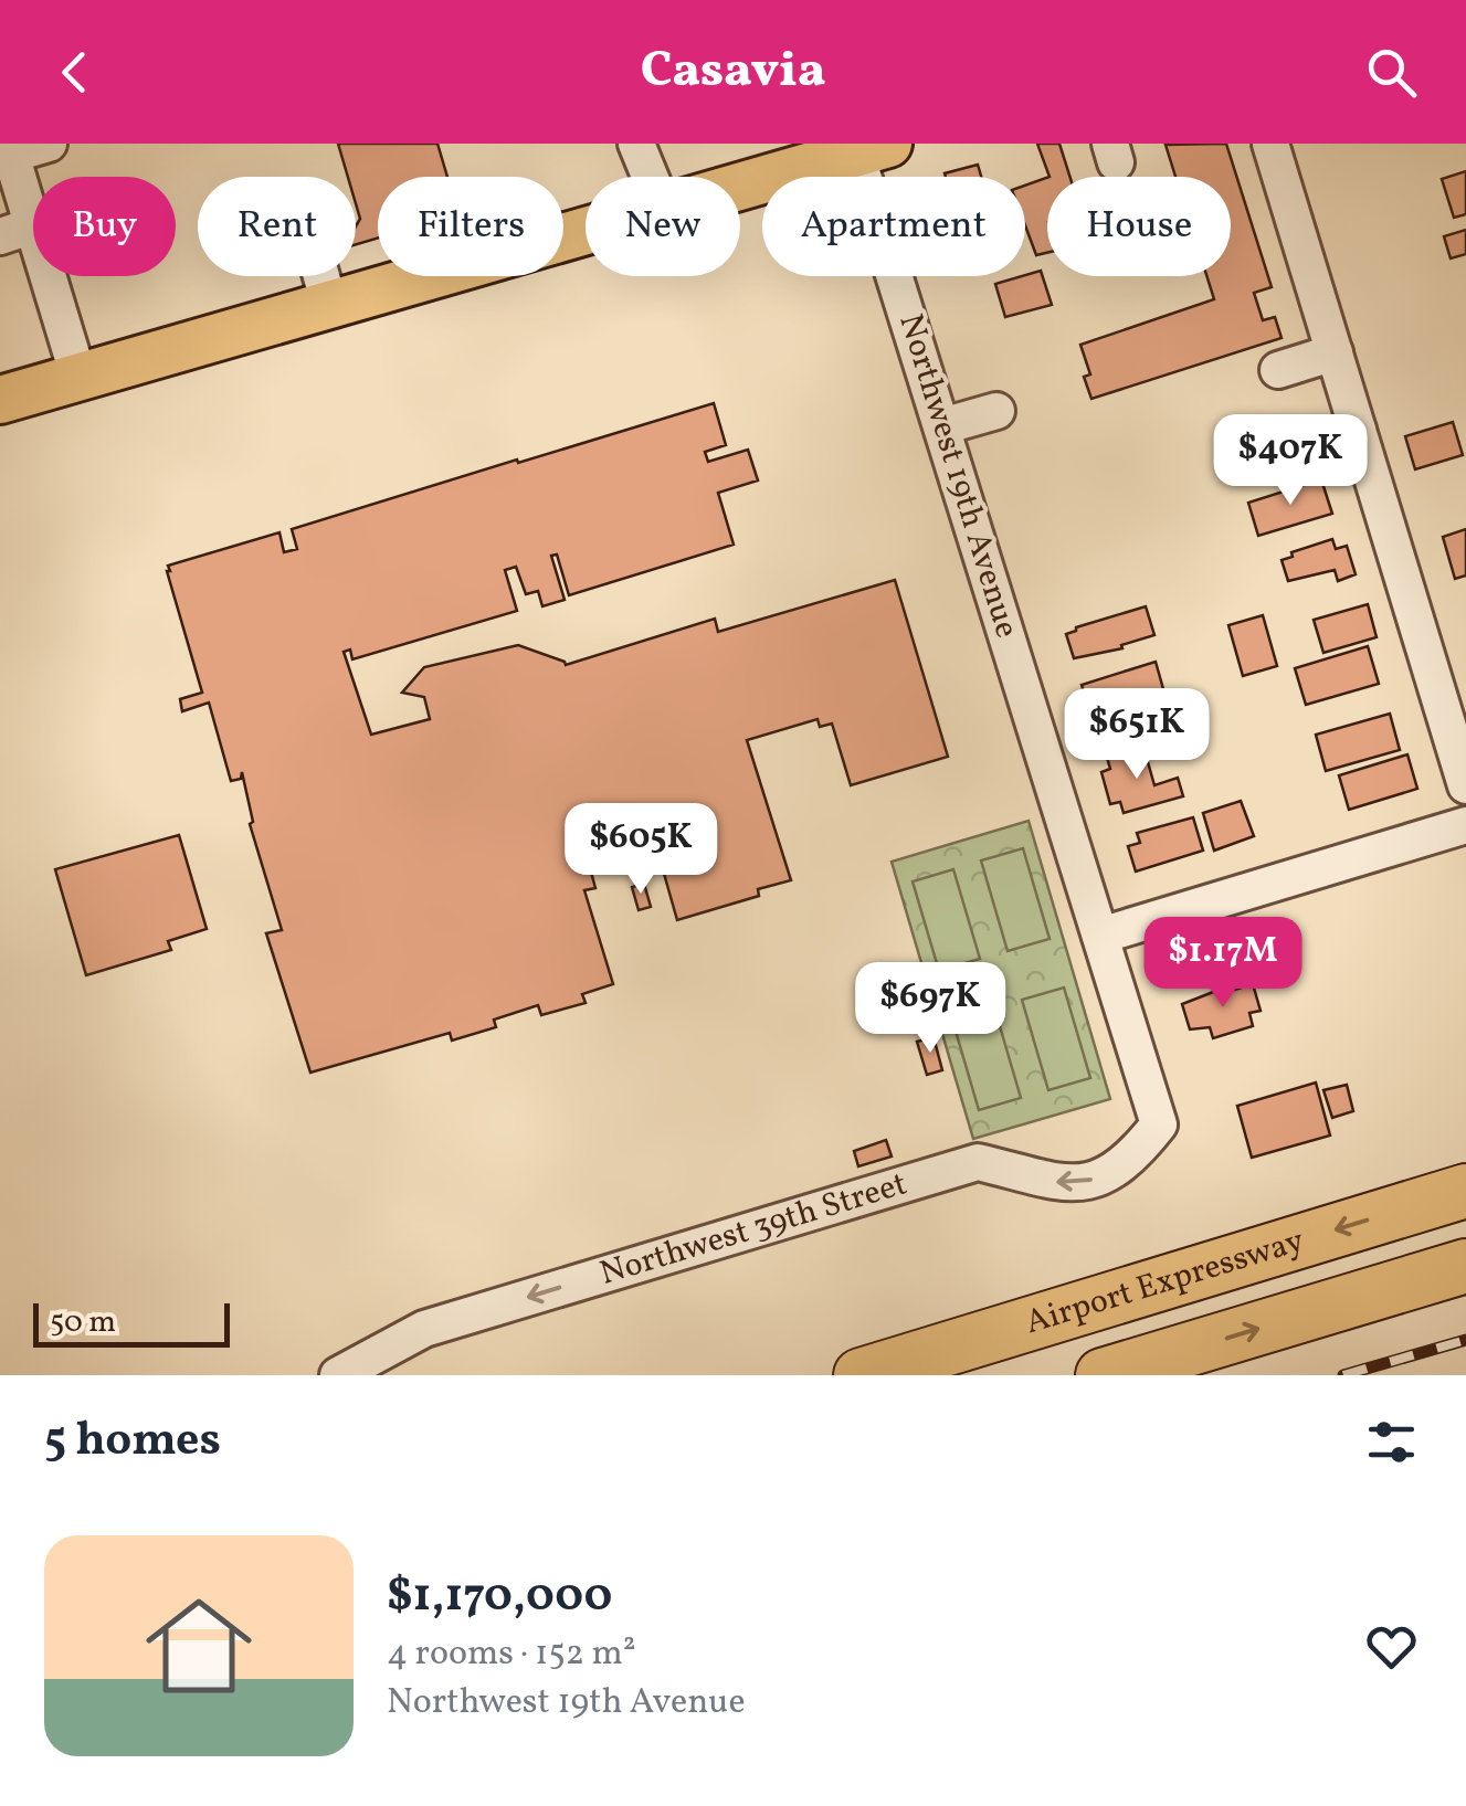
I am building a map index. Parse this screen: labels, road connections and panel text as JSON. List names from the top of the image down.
{
  "streets": {
    "highway": ["Airport Expressway"],
    "street": ["Northwest 19th Avenue", "Northwest 39th Street"]
  },
  "crossings": [
    ["Northwest 19th Avenue", "Northwest 39th Street"]
  ],
  "one_way": ["Northwest 39th Street"],
  "scale_bar": "50 m",
  "page": {
    "header": "Casavia",
    "chip": [
      "Buy",
      "Rent",
      "Filters",
      "New",
      "Apartment",
      "House"
    ],
    "price": [
      "$407K",
      "$651K",
      "$605K",
      "$1.17M",
      "$697K"
    ],
    "scale": "50 m",
    "heading": "5 homes",
    "list": [
      {
        "name": "$1,170,000",
        "note": "4 rooms · 152 m² · Northwest 19th Avenue"
      }
    ]
  }
}
